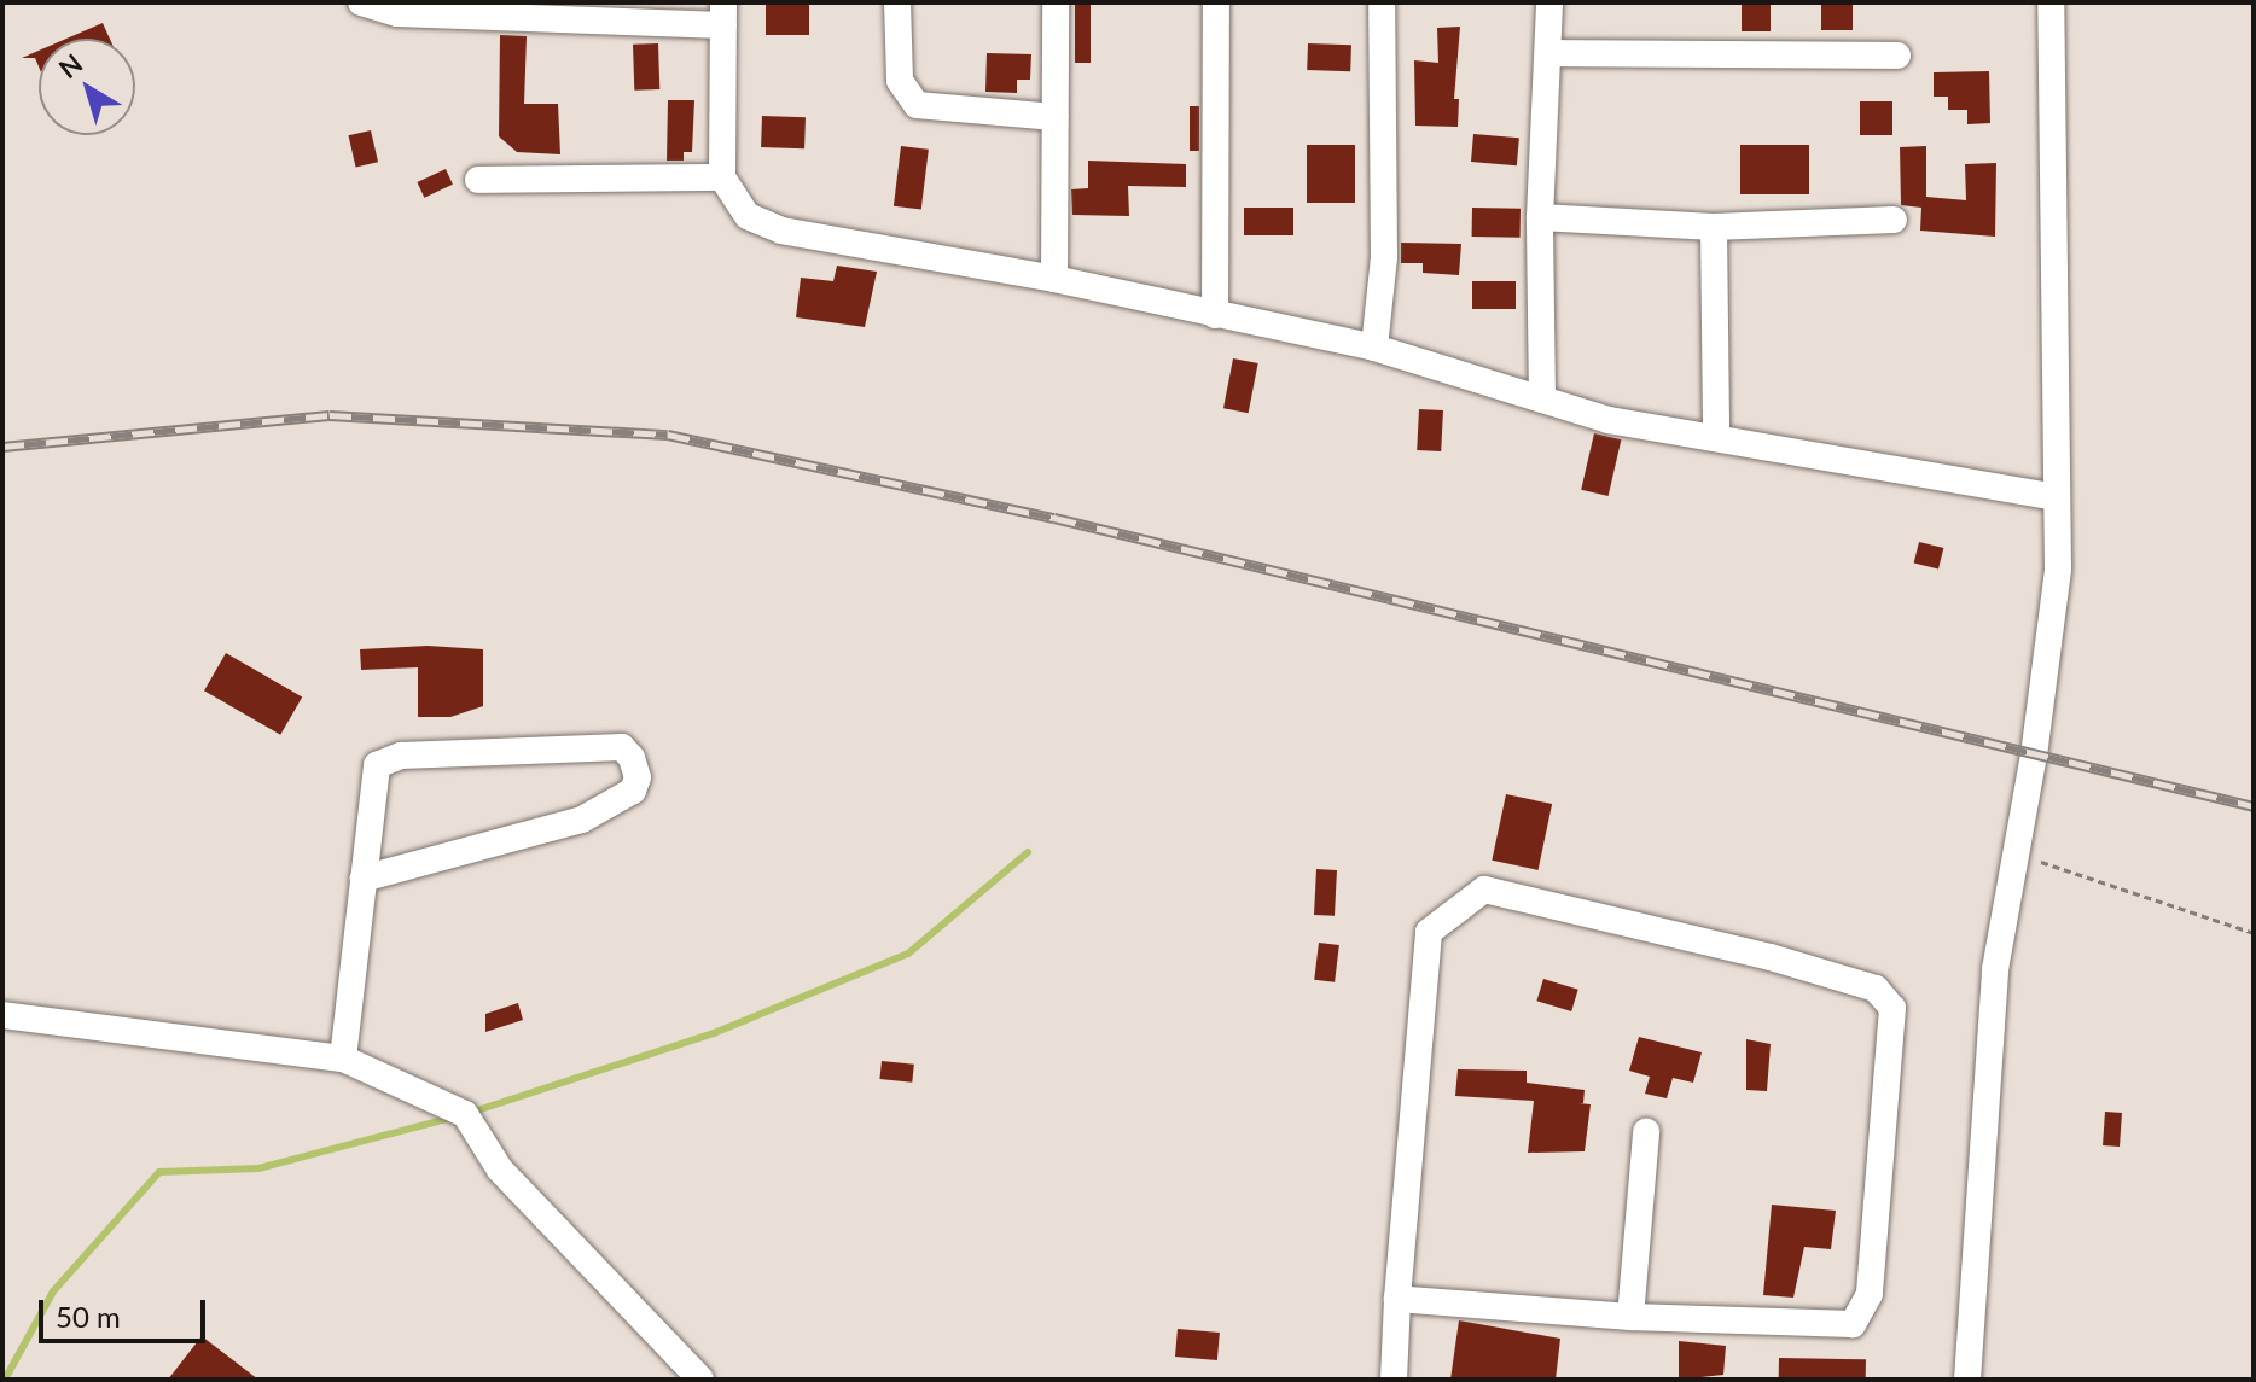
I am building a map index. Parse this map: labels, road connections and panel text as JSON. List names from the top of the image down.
{
  "scale_bar": "50 m",
  "north": "top left"
}
